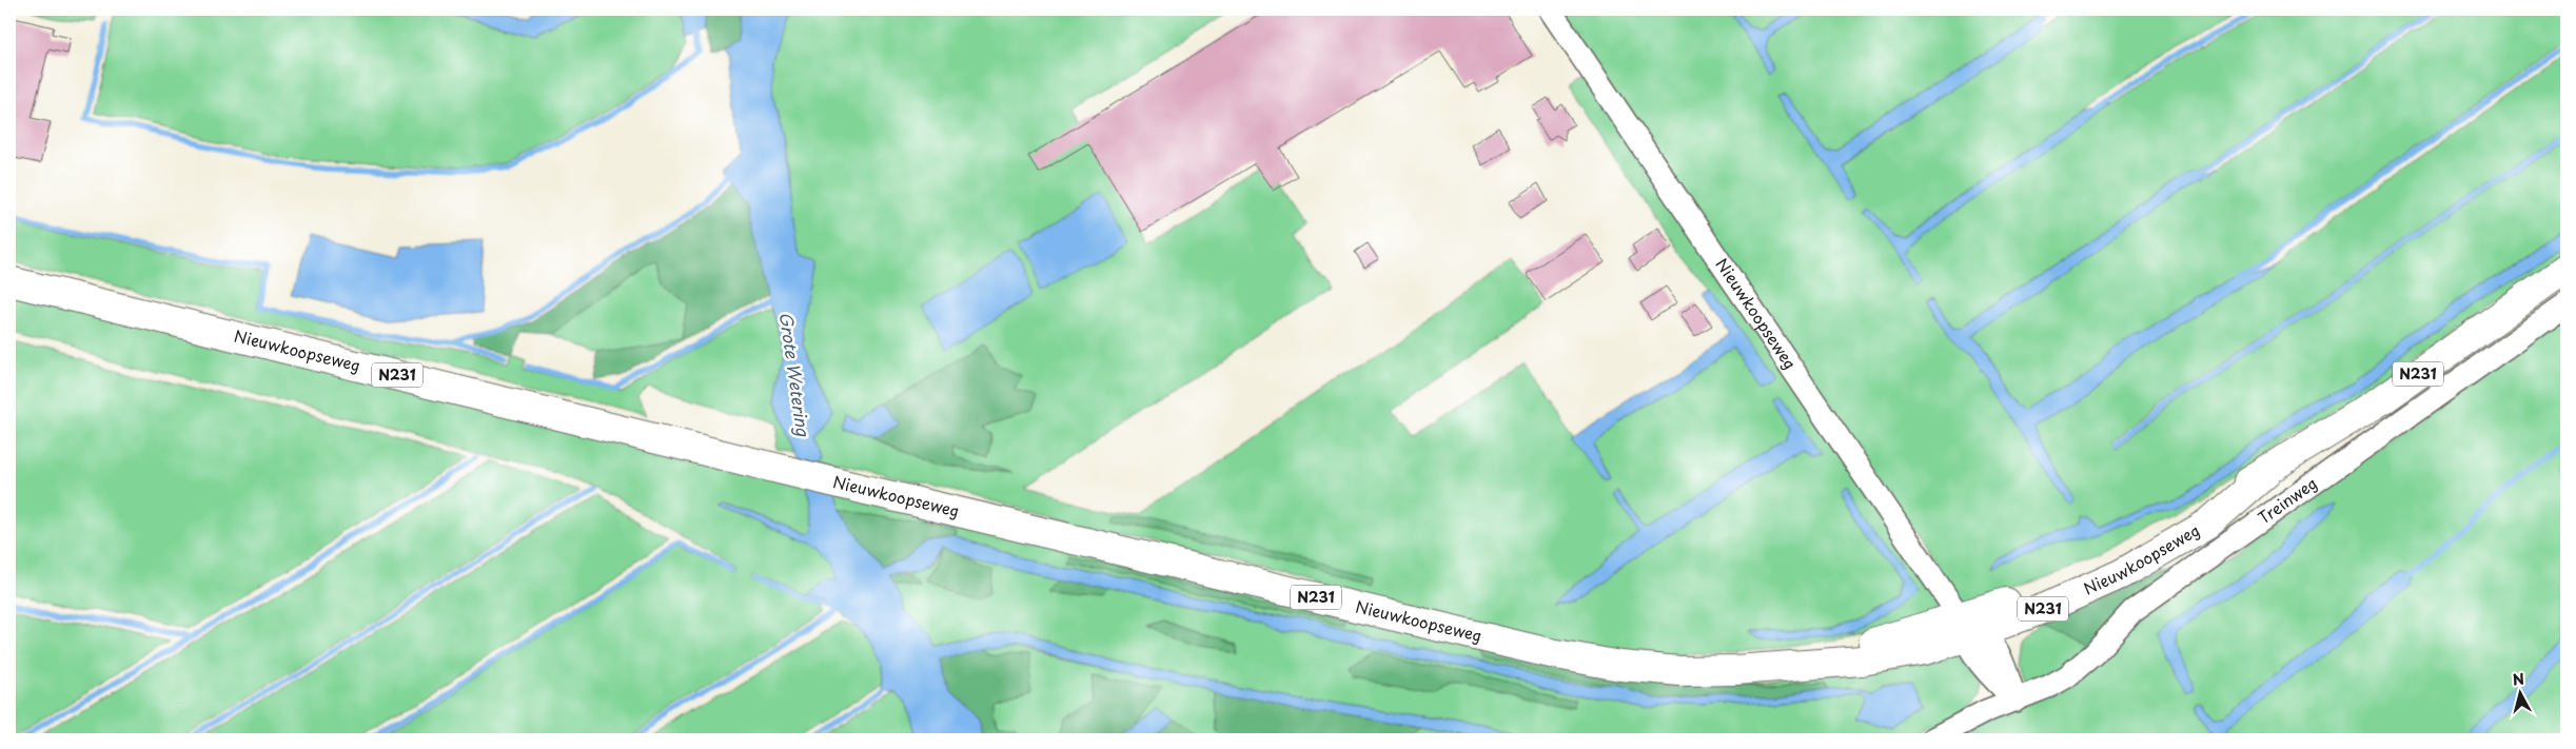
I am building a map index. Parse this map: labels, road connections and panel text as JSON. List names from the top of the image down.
{
  "streets": {
    "main road": ["Nieuwkoopseweg", "N231"],
    "street": ["Treinweg"]
  },
  "water": ["Grote Wetering"],
  "north": "top"
}
